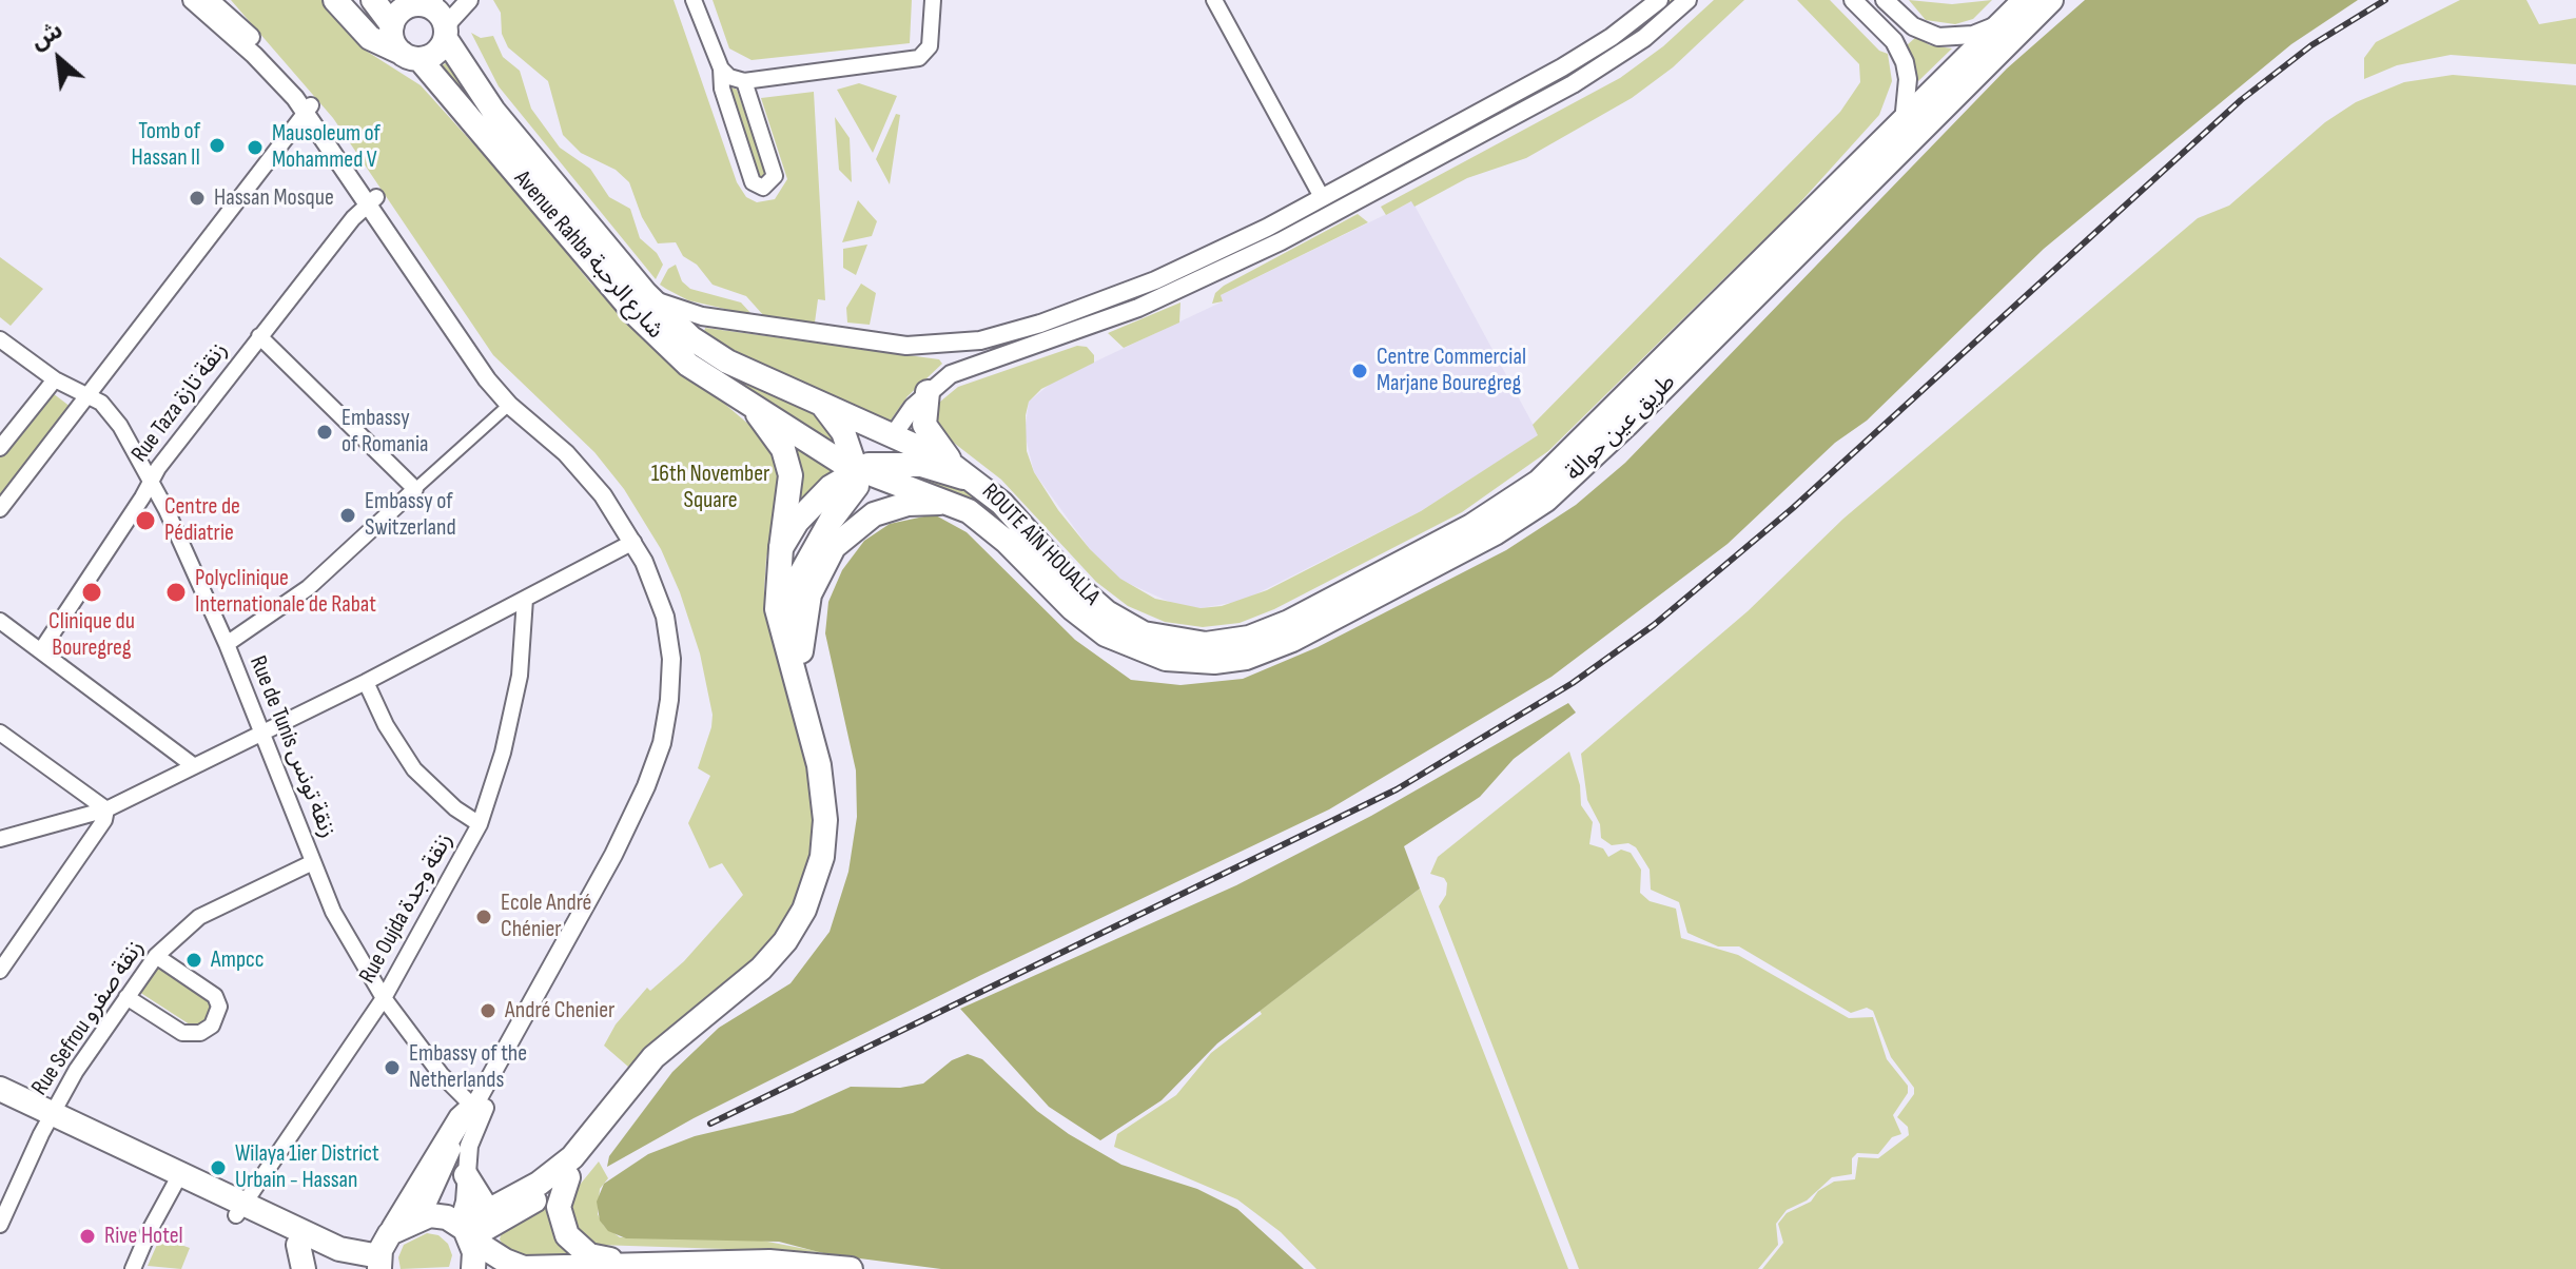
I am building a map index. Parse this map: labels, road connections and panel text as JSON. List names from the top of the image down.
{
  "streets": {
    "main road": ["Avenue Rahba شارع الرحبة", "طريق عين حوالة", "ROUTE AÏN HOUALLA"],
    "street": [
      "Rue Taza زنقة تازة",
      "Rue de Tunis زنقة تونس",
      "Rue Oujda زنقة وجدة",
      "Rue Sefrou زنقة صفرو"
    ]
  },
  "crossings": [
    ["Avenue Rahba شارع الرحبة", "ROUTE AÏN HOUALLA"],
    ["Rue Taza زنقة تازة", "Rue de Tunis زنقة تونس"],
    ["طريق عين حوالة", "ROUTE AÏN HOUALLA"],
    ["Rue de Tunis زنقة تونس", "Rue Oujda زنقة وجدة"],
    ["Rue de Tunis زنقة تونس", "Rue Sefrou زنقة صفرو"]
  ],
  "parks": ["16th November Square"],
  "places": [
    "Tomb of Hassan II",
    "Mausoleum of Mohammed V",
    "Hassan Mosque",
    "Centre Commercial Marjane Bouregreg",
    "Embassy of Romania",
    "Embassy of Switzerland",
    "Centre de Pédiatrie",
    "Clinique du Bouregreg",
    "Polyclinique Internationale de Rabat",
    "Ecole André Chénier",
    "Ampcc",
    "André Chenier",
    "Embassy of the Netherlands",
    "Wilaya 1ier District Urbain - Hassan",
    "Rive Hotel"
  ],
  "north": "top left"
}
